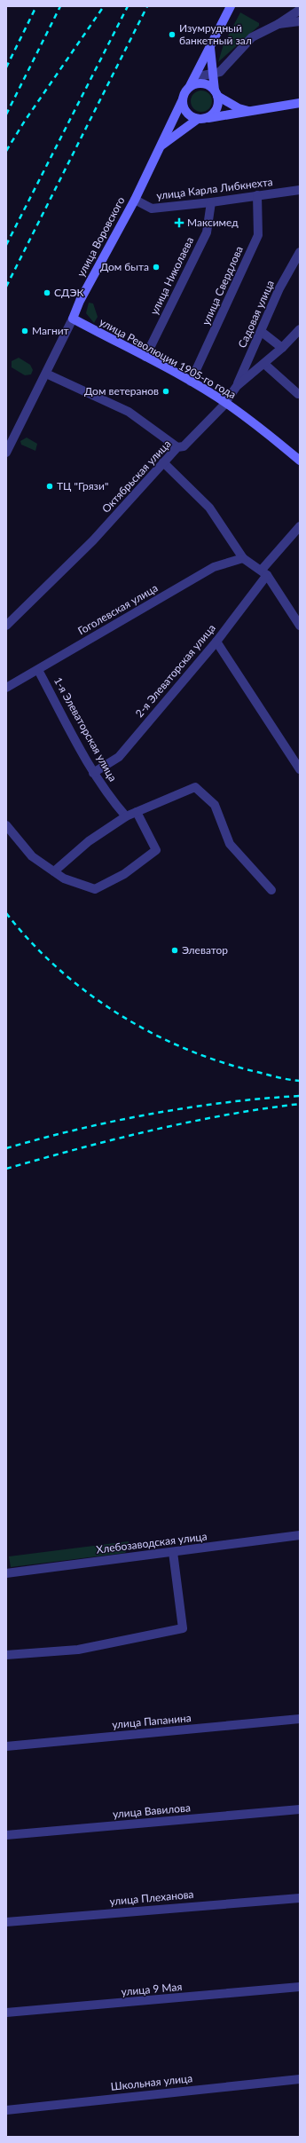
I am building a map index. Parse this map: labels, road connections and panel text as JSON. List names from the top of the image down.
{
  "streets": {
    "street": [
      "улица Карла Либкнехта",
      "улица Воровского",
      "улица Николаева",
      "улица Свердлова",
      "Садовая улица",
      "улица Революции 1905-го года",
      "Октябрьская улица",
      "Гоголевская улица",
      "2-я Элеваторская улица",
      "1-я Элеваторская улица",
      "Хлебозаводская улица",
      "улица Папанина",
      "улица Вавилова",
      "улица Плеханова",
      "улица 9 Мая",
      "Школьная улица"
    ]
  },
  "crossings": [
    ["улица Карла Либкнехта", "улица Воровского"],
    ["улица Карла Либкнехта", "улица Николаева"],
    ["улица Карла Либкнехта", "улица Свердлова"],
    ["улица Воровского", "улица Революции 1905-го года"],
    ["улица Николаева", "улица Революции 1905-го года"],
    ["улица Свердлова", "улица Революции 1905-го года"],
    ["Садовая улица", "Октябрьская улица"],
    ["улица Революции 1905-го года", "Октябрьская улица"],
    ["Гоголевская улица", "1-я Элеваторская улица"],
    ["2-я Элеваторская улица", "1-я Элеваторская улица"]
  ],
  "places": {
    "other": [
      "Изумрудный банкетный зал",
      "Дом быта",
      "СДЭК",
      "Магнит",
      "Дом ветеранов",
      "ТЦ \"Грязи\"",
      "Элеватор"
    ],
    "health": ["Максимед"]
  }
}
